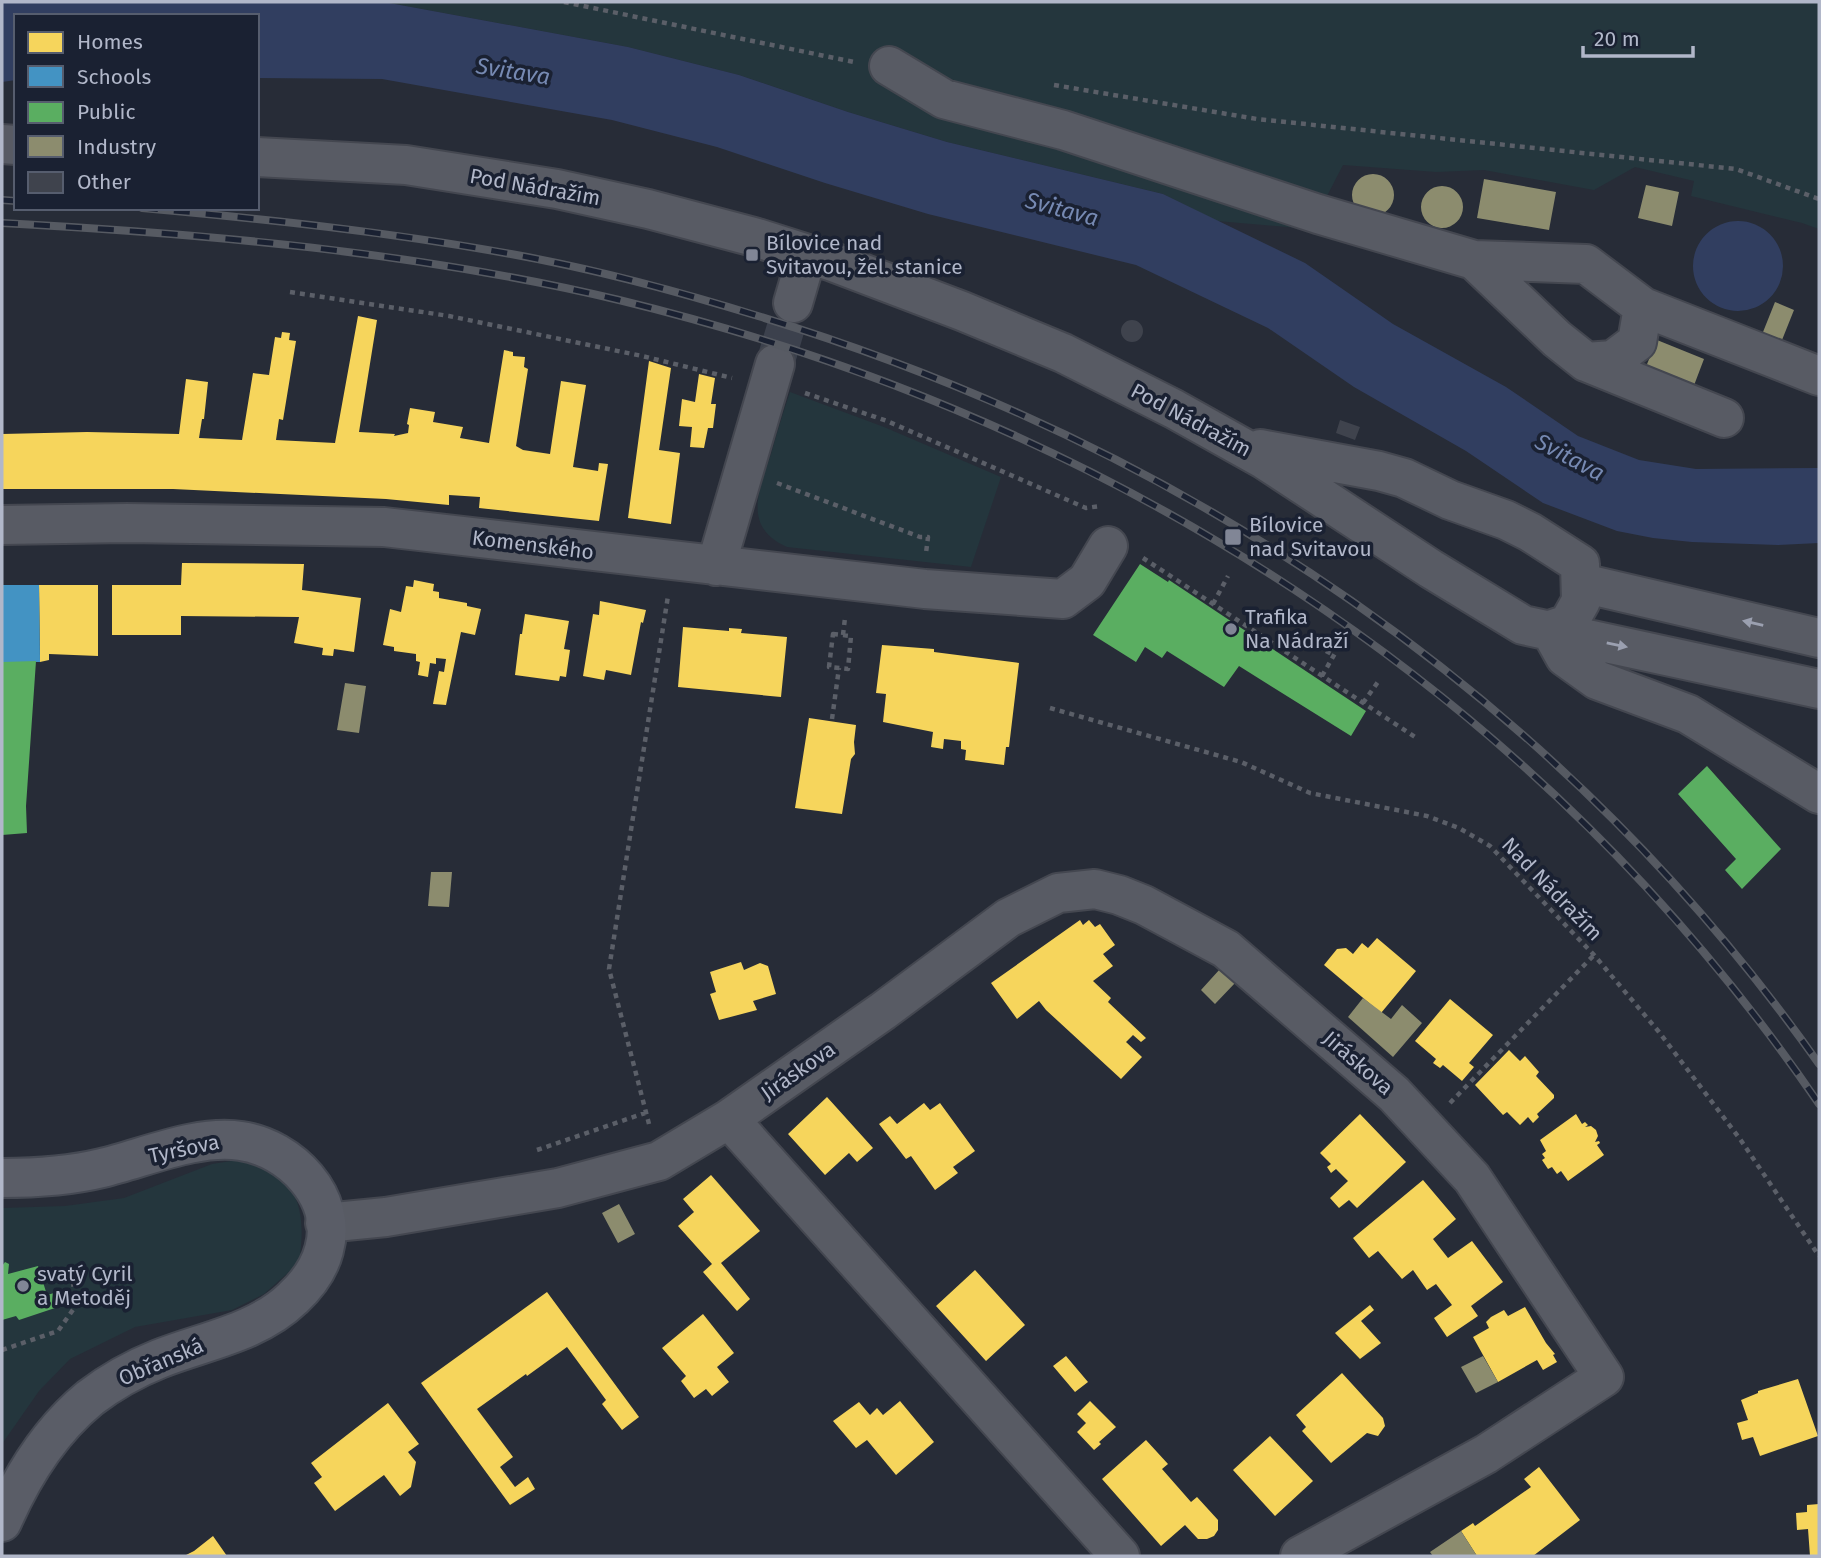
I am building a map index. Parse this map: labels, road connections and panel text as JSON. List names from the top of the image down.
{
  "streets": {
    "main road": ["Tyršova", "Obřanská"],
    "street": ["Pod Nádražím", "Komenského", "Jiráskova"],
    "path": ["Nad Nádražím"]
  },
  "crossings": [
    ["Jiráskova", "Tyršova"],
    ["Jiráskova", "Obřanská"],
    ["Tyršova", "Obřanská"]
  ],
  "water": ["Svitava"],
  "places": {
    "transit": ["Bílovice nad Svitavou, žel. stanice", "Bílovice nad Svitavou"],
    "other": ["Trafika Na Nádraží", "svatý Cyril a Metoděj"]
  },
  "legend": [
    "Homes",
    "Schools",
    "Public",
    "Industry",
    "Other"
  ],
  "scale_bar": "20 m"
}
